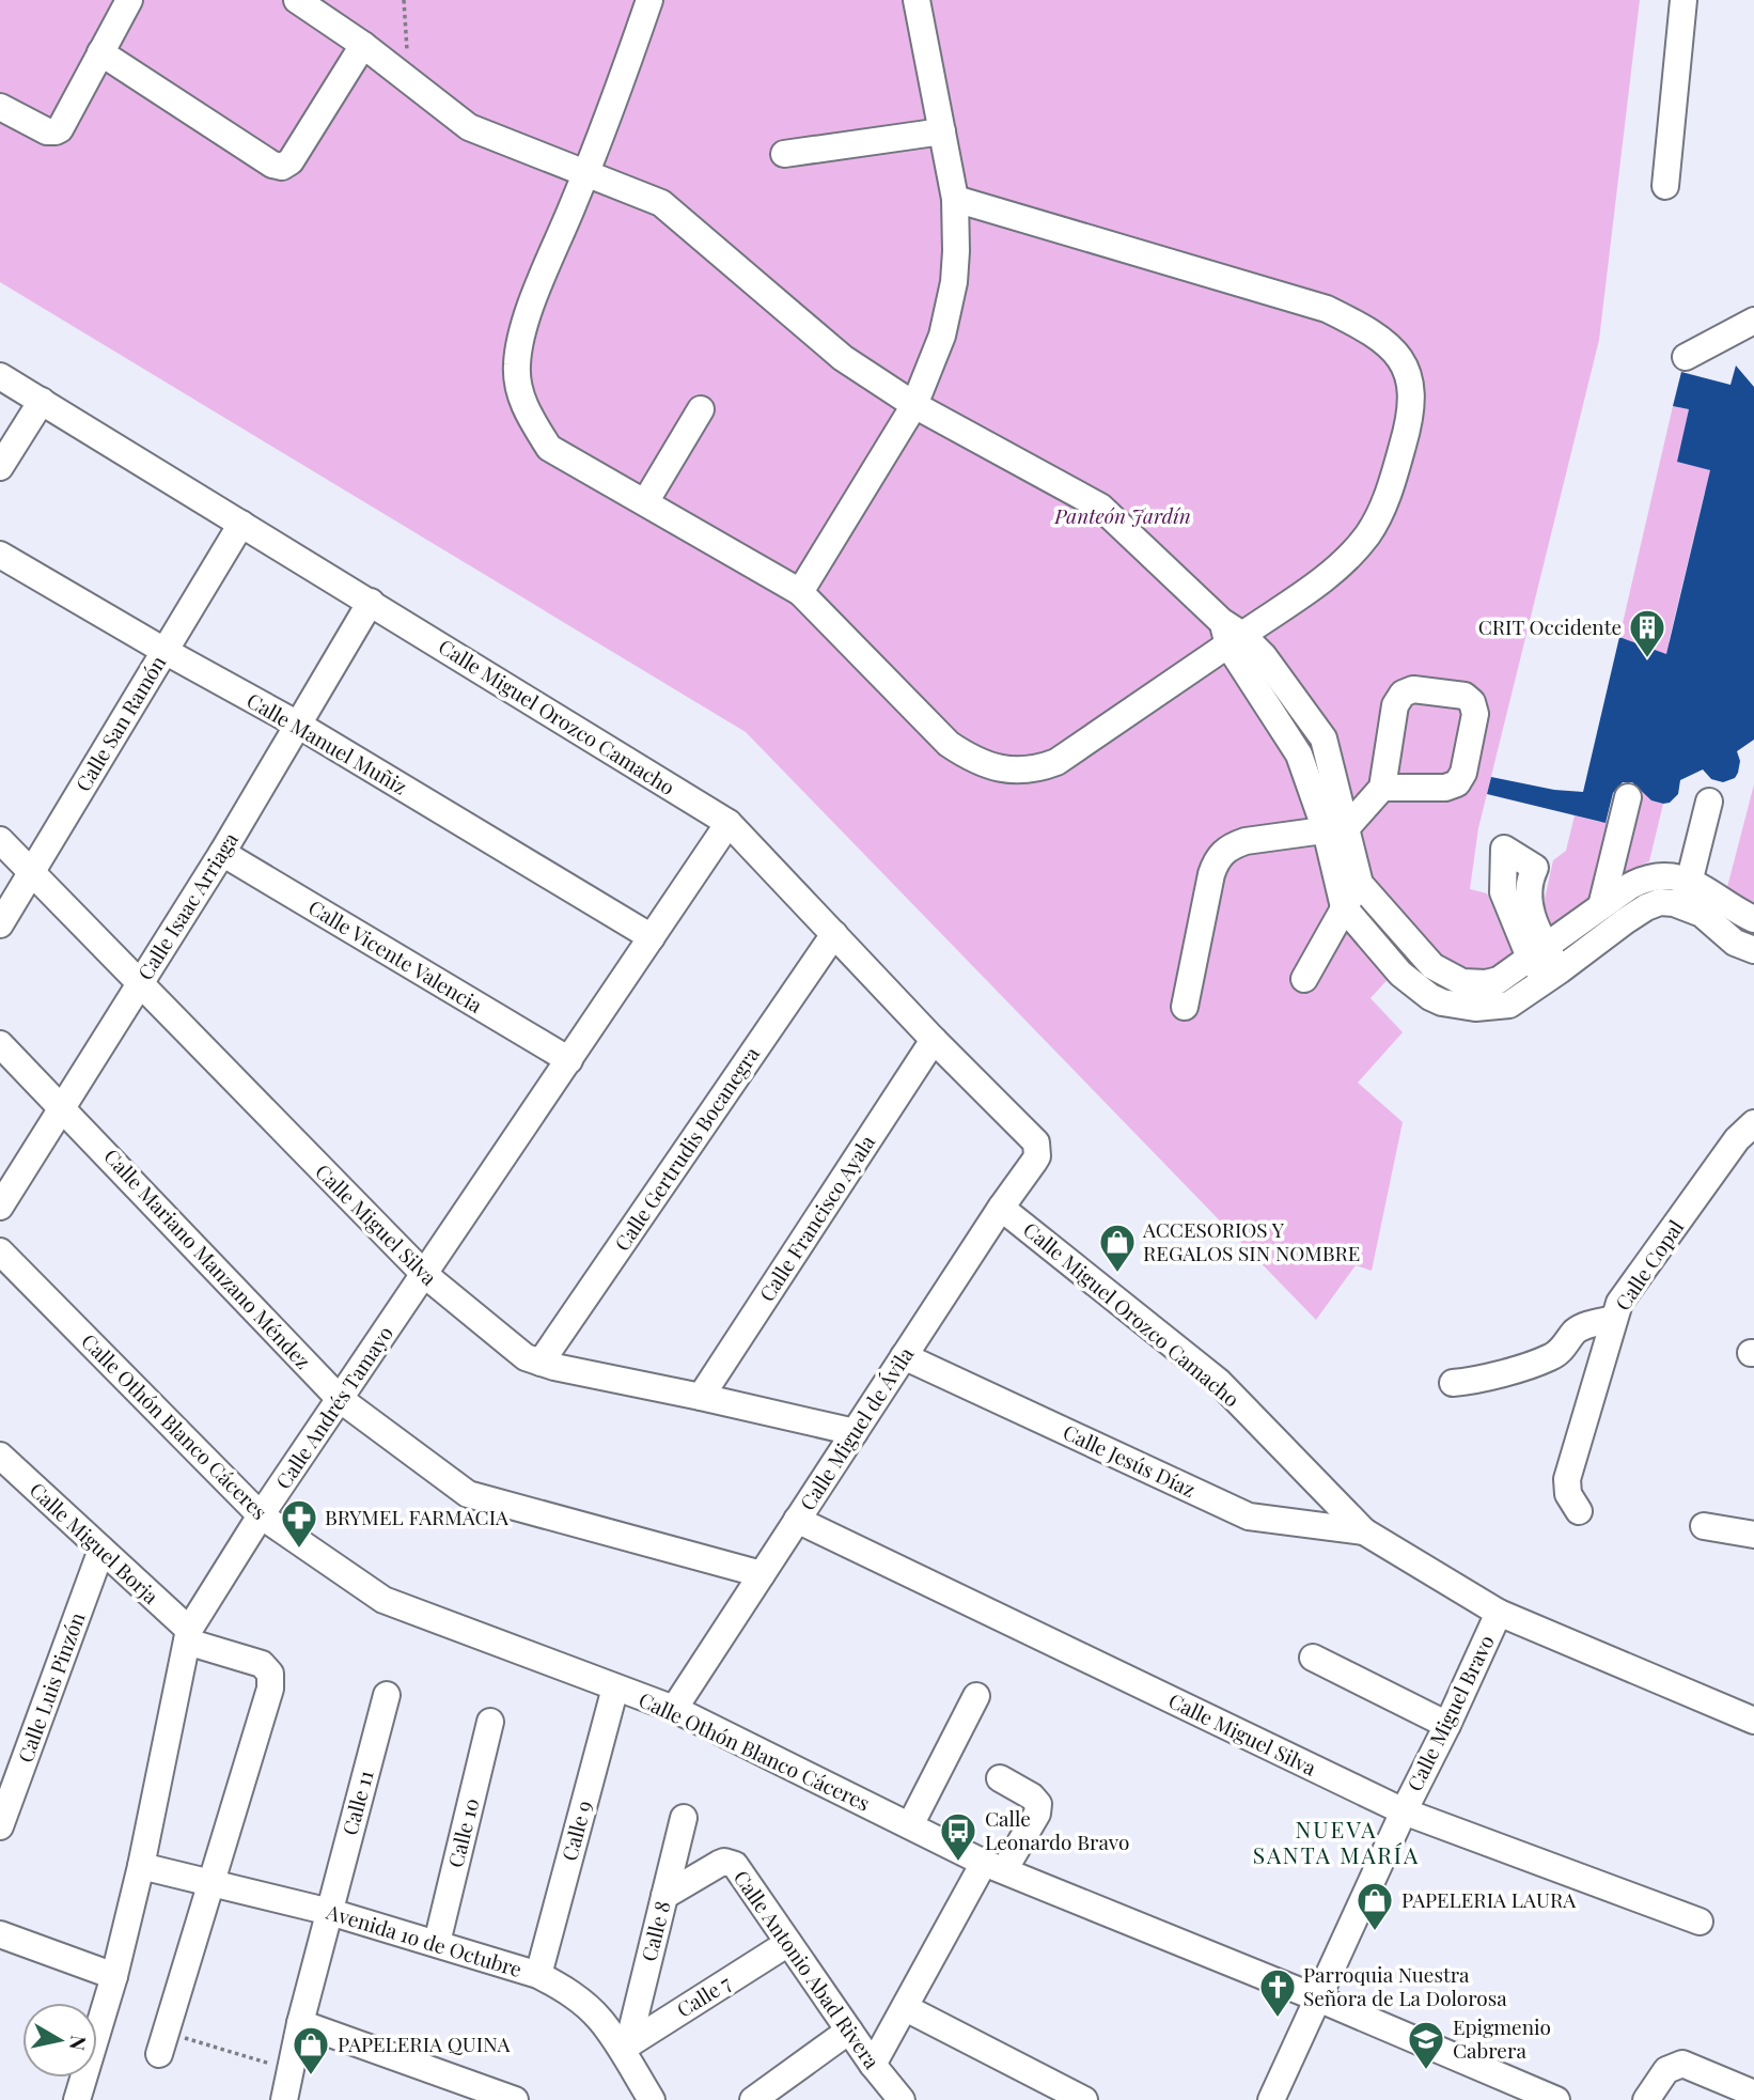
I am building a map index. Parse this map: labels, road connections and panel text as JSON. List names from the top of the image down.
{
  "streets": {
    "street": [
      "Calle Miguel Orozco Camacho",
      "Calle San Ramón",
      "Calle Manuel Muñiz",
      "Calle Isaac Arriaga",
      "Calle Vicente Valencia",
      "Calle Gertrudis Bocanegra",
      "Calle Francisco Ayala",
      "Calle Miguel Silva",
      "Calle Mariano Manzano Méndez",
      "Calle Copal",
      "Calle Andrés Tamayo",
      "Calle Othón Blanco Cáceres",
      "Calle Miguel de Ávila",
      "Calle Jesús Díaz",
      "Calle Miguel Borja",
      "Calle Luis Pinzón",
      "Calle Miguel Bravo",
      "Calle 11",
      "Calle 9",
      "Calle 10",
      "Calle 8",
      "Avenida 1o de Octubre",
      "Calle Antonio Abad Rivera",
      "Calle 7"
    ]
  },
  "crossings": [
    ["Calle Miguel Orozco Camacho", "Calle San Ramón"],
    ["Calle Miguel Orozco Camacho", "Calle Isaac Arriaga"],
    ["Calle Miguel Orozco Camacho", "Calle Gertrudis Bocanegra"],
    ["Calle Miguel Orozco Camacho", "Calle Francisco Ayala"],
    ["Calle Miguel Orozco Camacho", "Calle Andrés Tamayo"],
    ["Calle Miguel Orozco Camacho", "Calle Miguel de Ávila"],
    ["Calle Miguel Orozco Camacho", "Calle Jesús Díaz"],
    ["Calle Miguel Orozco Camacho", "Calle Miguel Bravo"],
    ["Calle San Ramón", "Calle Manuel Muñiz"],
    ["Calle San Ramón", "Calle Miguel Silva"],
    ["Calle Manuel Muñiz", "Calle Isaac Arriaga"],
    ["Calle Manuel Muñiz", "Calle Andrés Tamayo"],
    ["Calle Isaac Arriaga", "Calle Vicente Valencia"],
    ["Calle Isaac Arriaga", "Calle Miguel Silva"],
    ["Calle Isaac Arriaga", "Calle Mariano Manzano Méndez"],
    ["Calle Vicente Valencia", "Calle Andrés Tamayo"],
    ["Calle Gertrudis Bocanegra", "Calle Miguel Silva"],
    ["Calle Francisco Ayala", "Calle Miguel Silva"],
    ["Calle Miguel Silva", "Calle Andrés Tamayo"],
    ["Calle Miguel Silva", "Calle Miguel de Ávila"],
    ["Calle Miguel Silva", "Calle Miguel Bravo"],
    ["Calle Mariano Manzano Méndez", "Calle Andrés Tamayo"],
    ["Calle Mariano Manzano Méndez", "Calle Miguel de Ávila"],
    ["Calle Andrés Tamayo", "Calle Othón Blanco Cáceres"],
    ["Calle Andrés Tamayo", "Calle Miguel Borja"],
    ["Calle Andrés Tamayo", "Avenida 1o de Octubre"],
    ["Calle Othón Blanco Cáceres", "Calle Miguel de Ávila"],
    ["Calle Othón Blanco Cáceres", "Calle Miguel Bravo"],
    ["Calle Othón Blanco Cáceres", "Calle 9"],
    ["Calle Miguel de Ávila", "Calle Jesús Díaz"],
    ["Calle Miguel Borja", "Calle Luis Pinzón"],
    ["Calle 11", "Avenida 1o de Octubre"],
    ["Calle 9", "Avenida 1o de Octubre"],
    ["Calle 10", "Avenida 1o de Octubre"],
    ["Calle 8", "Avenida 1o de Octubre"],
    ["Calle 8", "Calle Antonio Abad Rivera"],
    ["Calle 8", "Calle 7"],
    ["Avenida 1o de Octubre", "Calle 7"],
    ["Calle Antonio Abad Rivera", "Calle 7"]
  ],
  "districts": ["NUEVA SANTA MARÍA"],
  "parks": ["Panteón Jardín"],
  "places": {
    "building": ["CRIT Occidente"],
    "shop": ["ACCESORIOS Y REGALOS SIN NOMBRE", "PAPELERIA LAURA", "PAPELERIA QUINA"],
    "pharmacy": ["BRYMEL FARMACIA"],
    "bus stop": ["Calle Leonardo Bravo"],
    "church": ["Parroquia Nuestra Señora de La Dolorosa"],
    "school or university": ["Epigmenio Cabrera"]
  },
  "north": "right"
}
